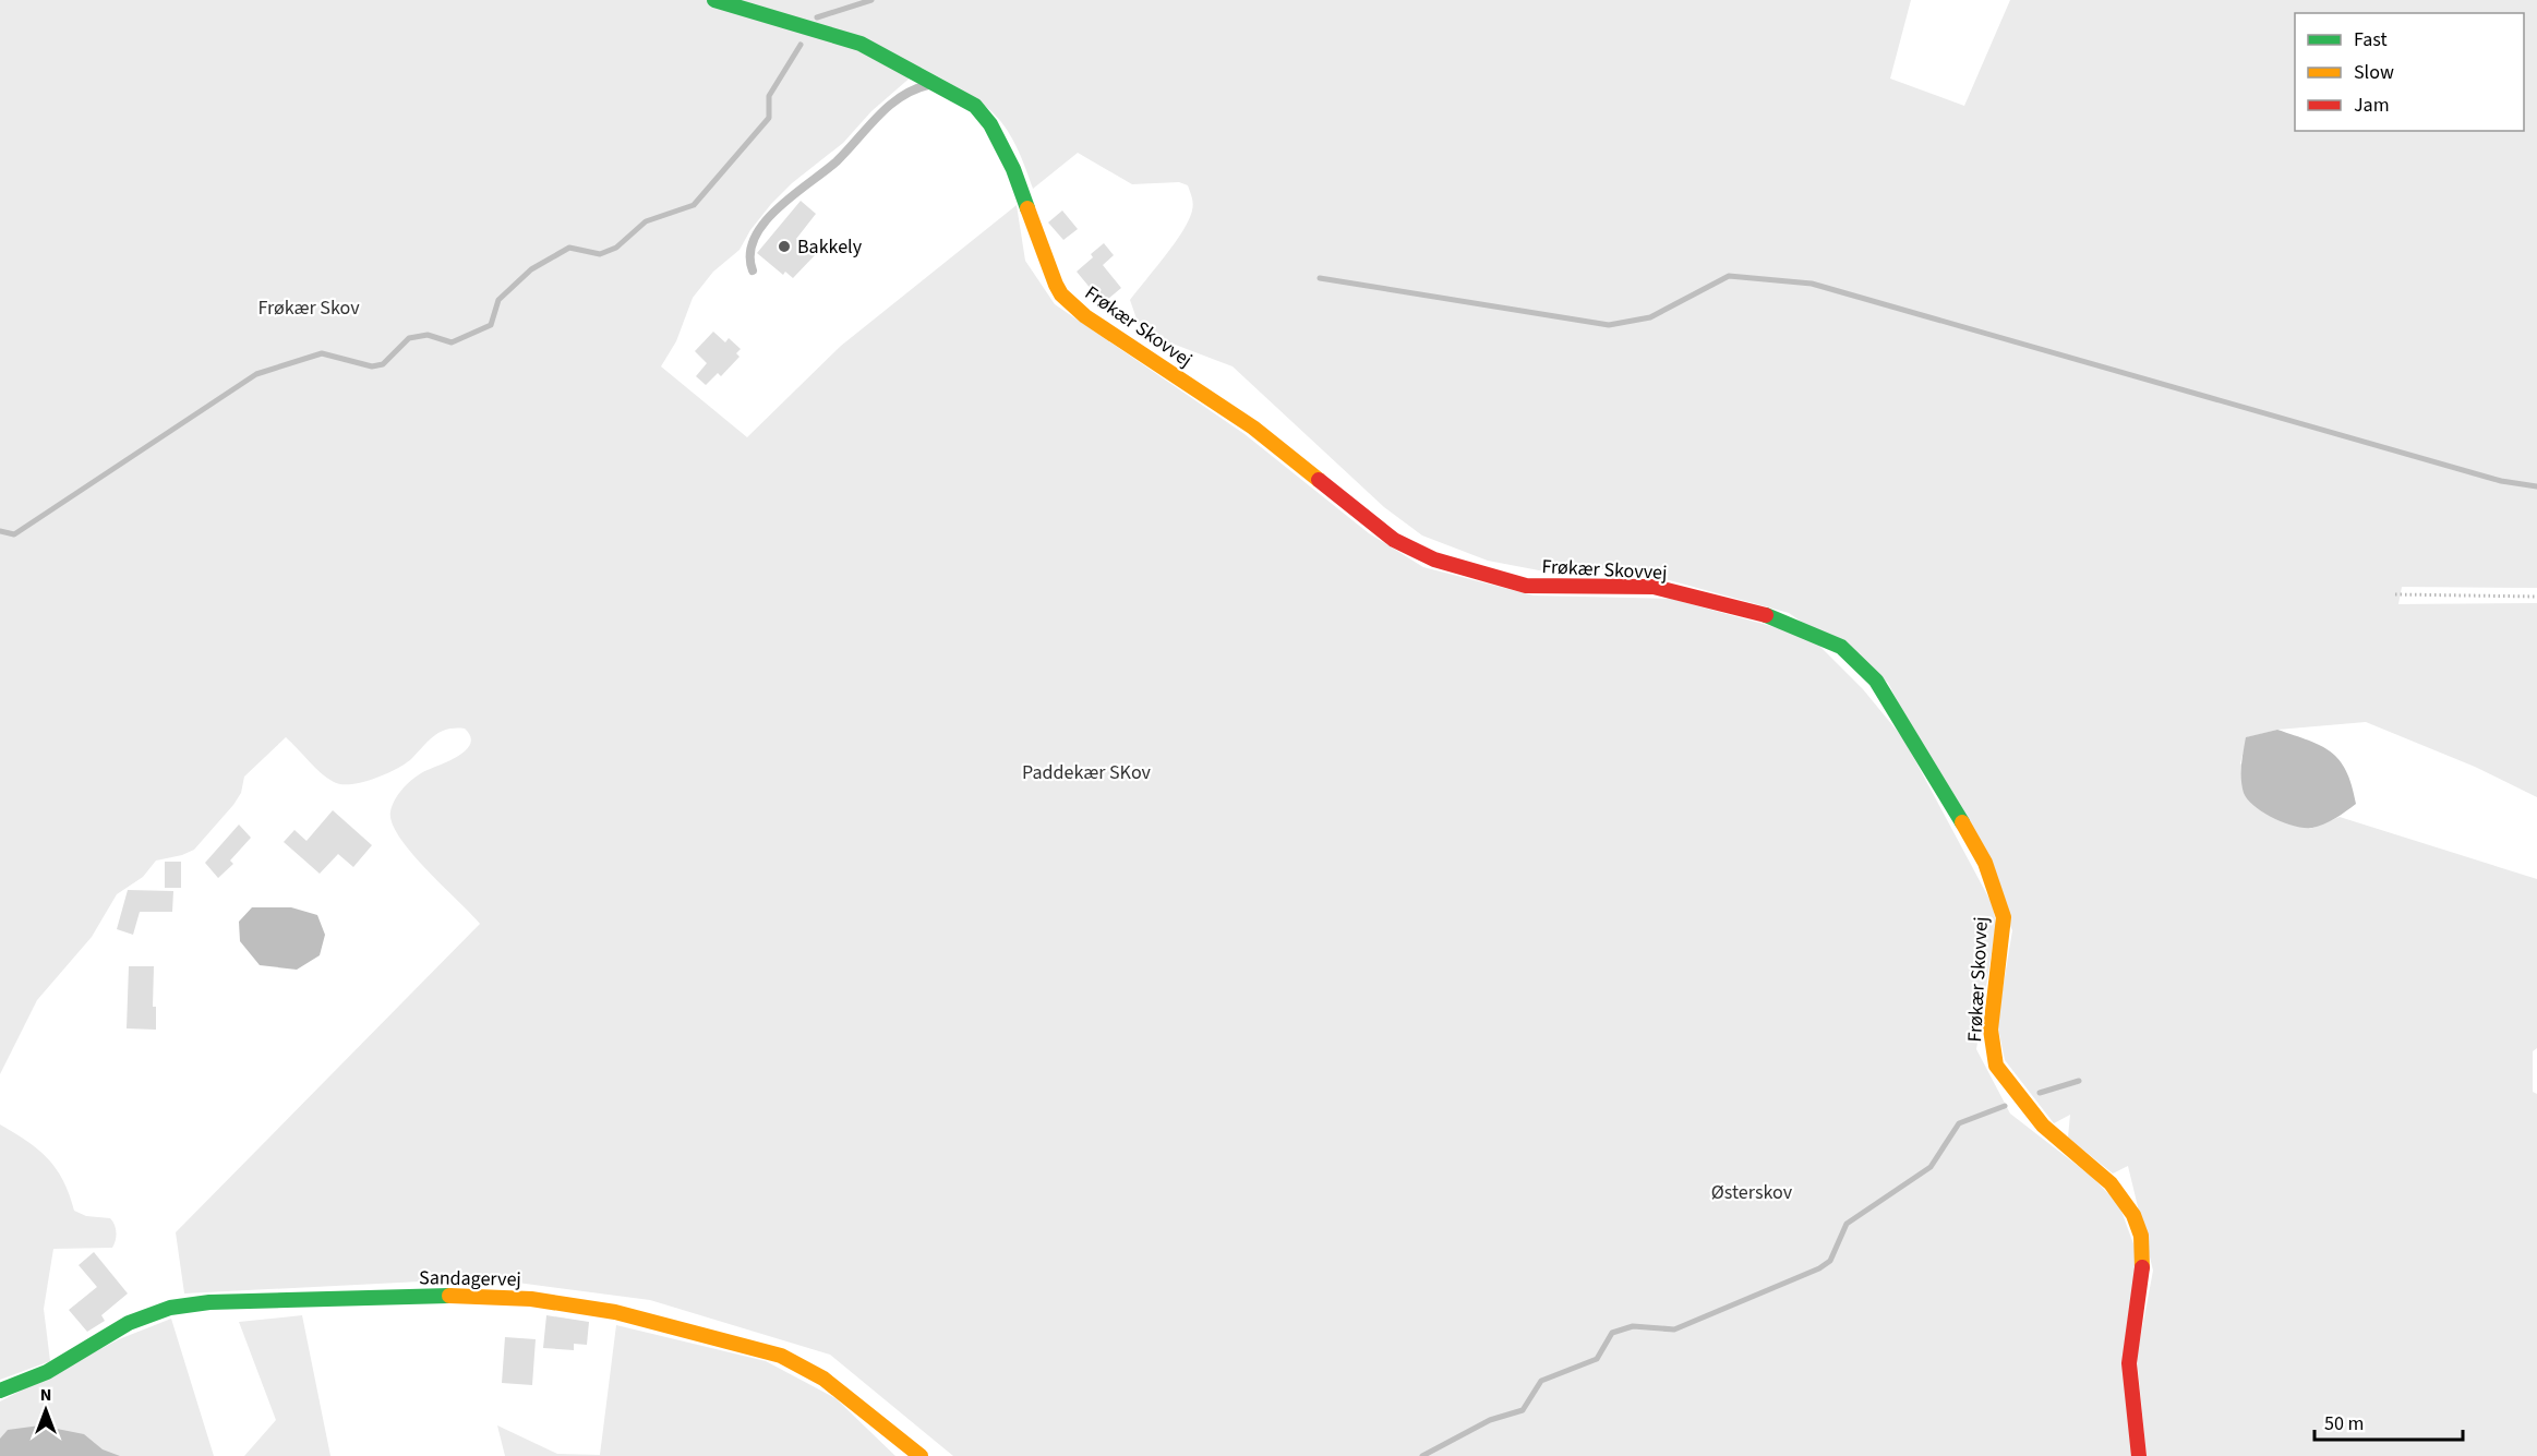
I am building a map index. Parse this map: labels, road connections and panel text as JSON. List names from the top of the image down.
{
  "streets": {
    "street": ["Frøkær Skovvej", "Sandagervej"]
  },
  "parks": ["Frøkær Skov", "Paddekær SKov", "Østerskov"],
  "places": ["Bakkely"],
  "legend": ["Fast", "Slow", "Jam"],
  "scale_bar": "50 m",
  "north": "top"
}
